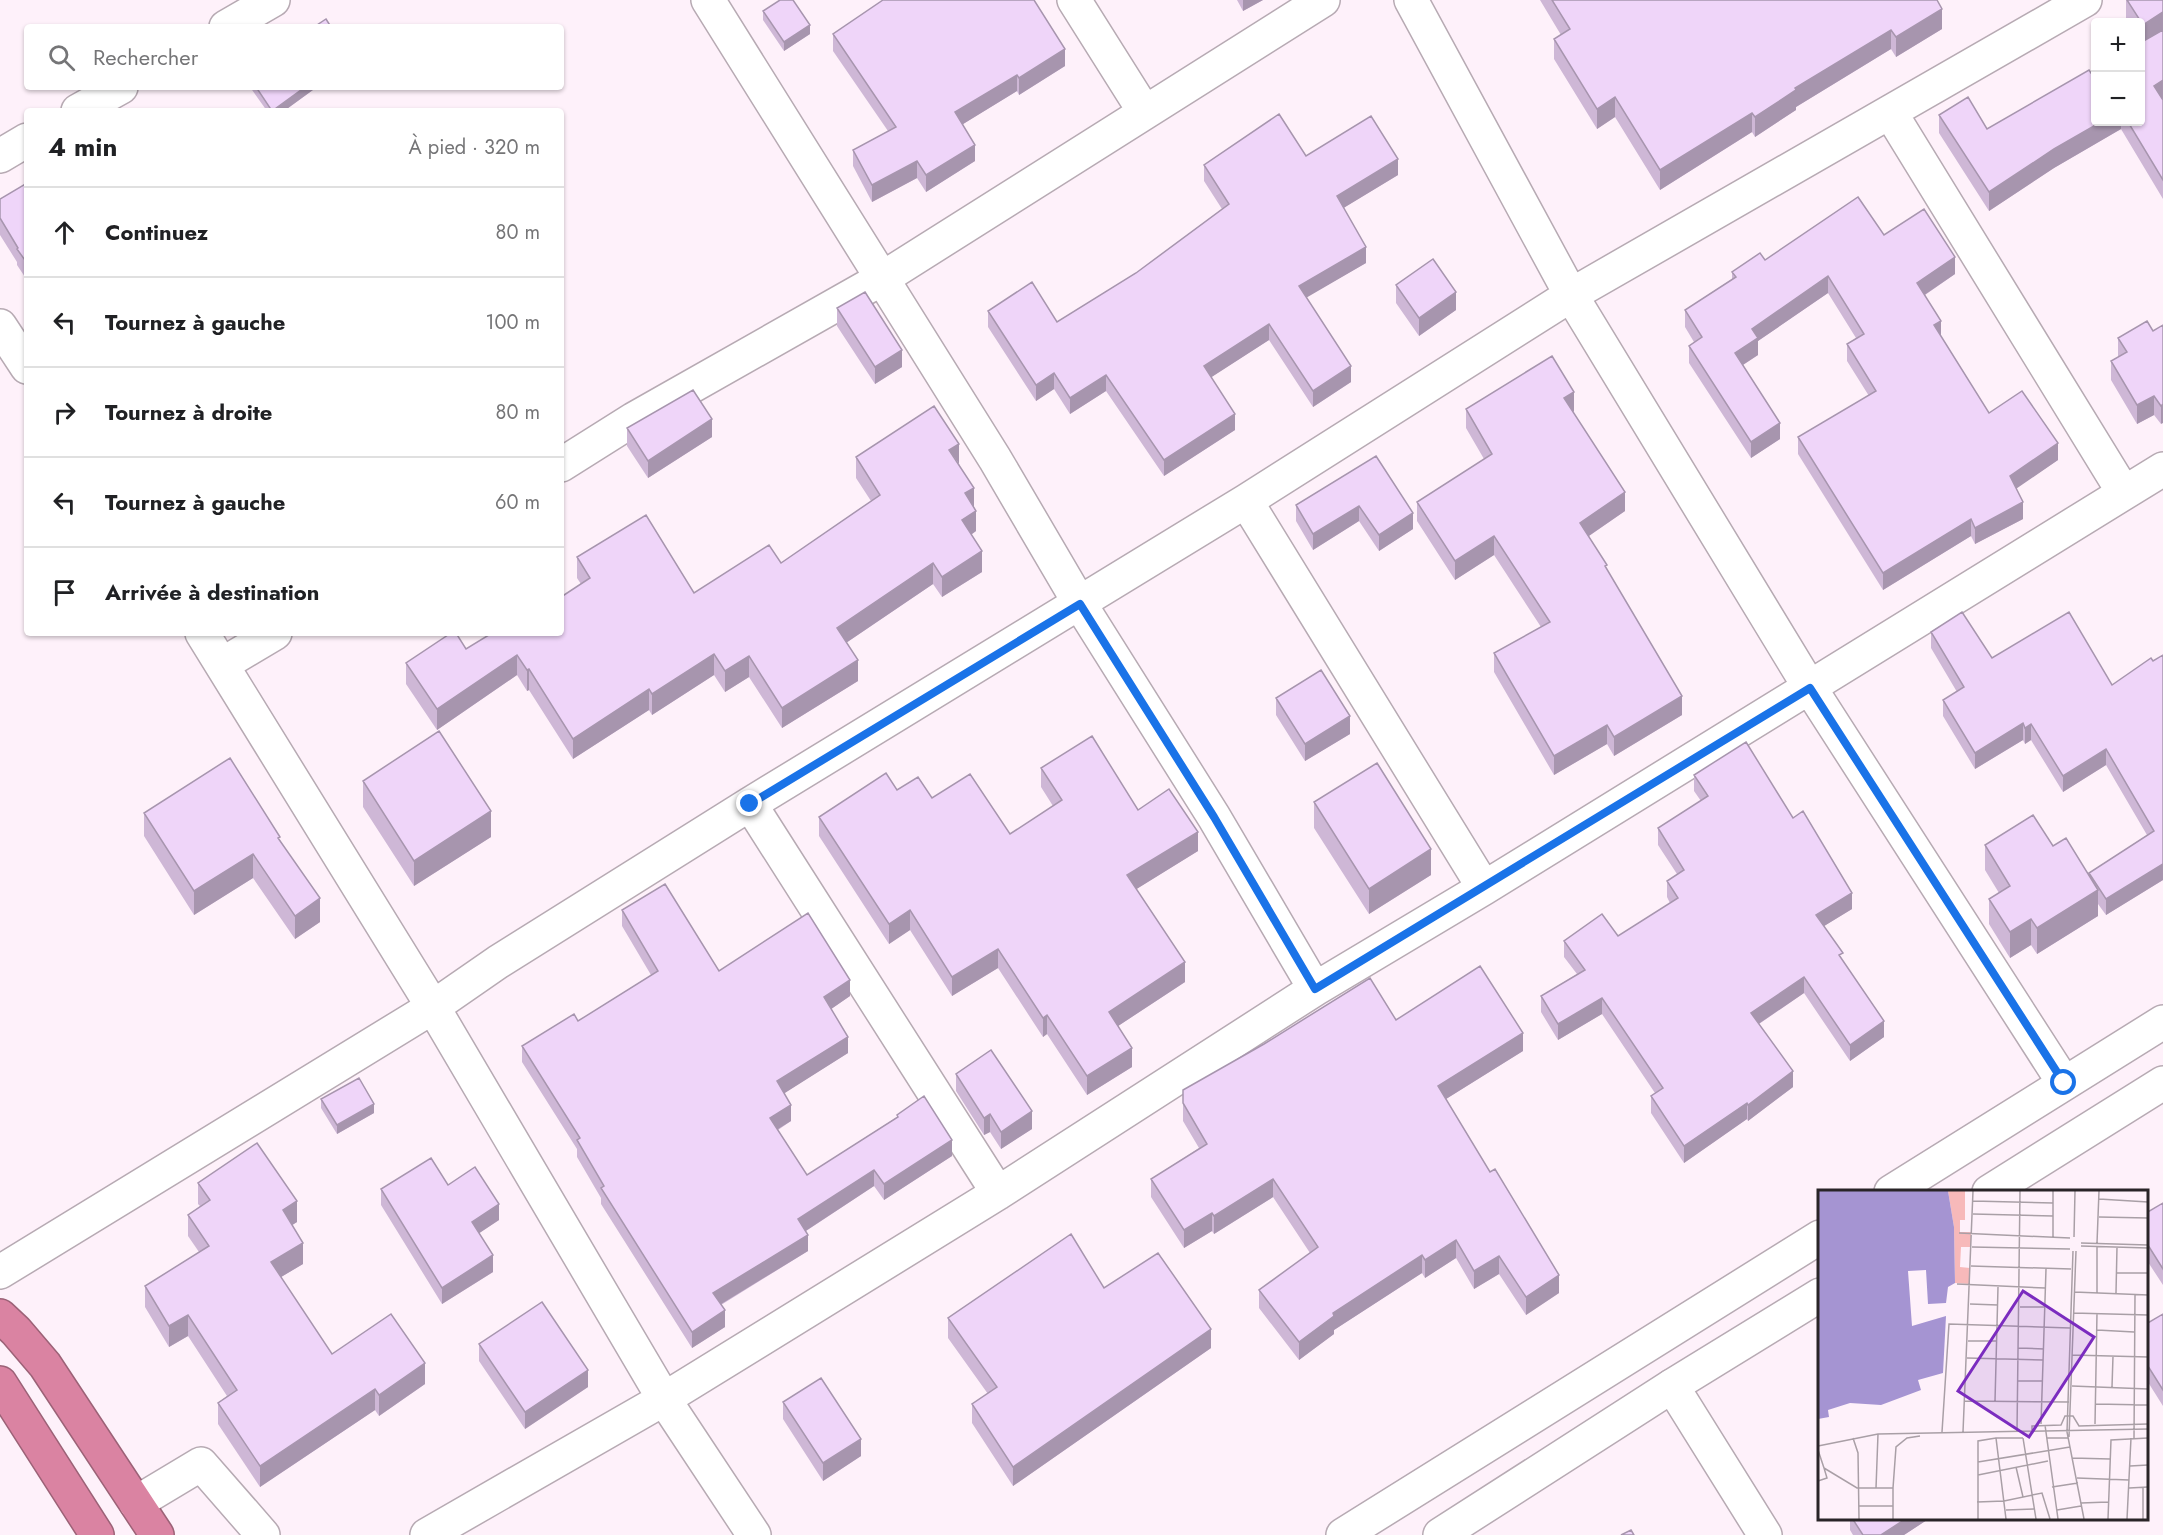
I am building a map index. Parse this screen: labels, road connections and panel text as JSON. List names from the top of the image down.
{
  "page": {
    "map_buttons": ["+", "−"],
    "search": "Rechercher",
    "heading": ["4 min", "À pied · 320 m"],
    "list": [
      ["Continuez", "80 m"],
      ["Tournez à gauche", "100 m"],
      ["Tournez à droite", "80 m"],
      ["Tournez à gauche", "60 m"],
      "Arrivée à destination"
    ]
  }
}
